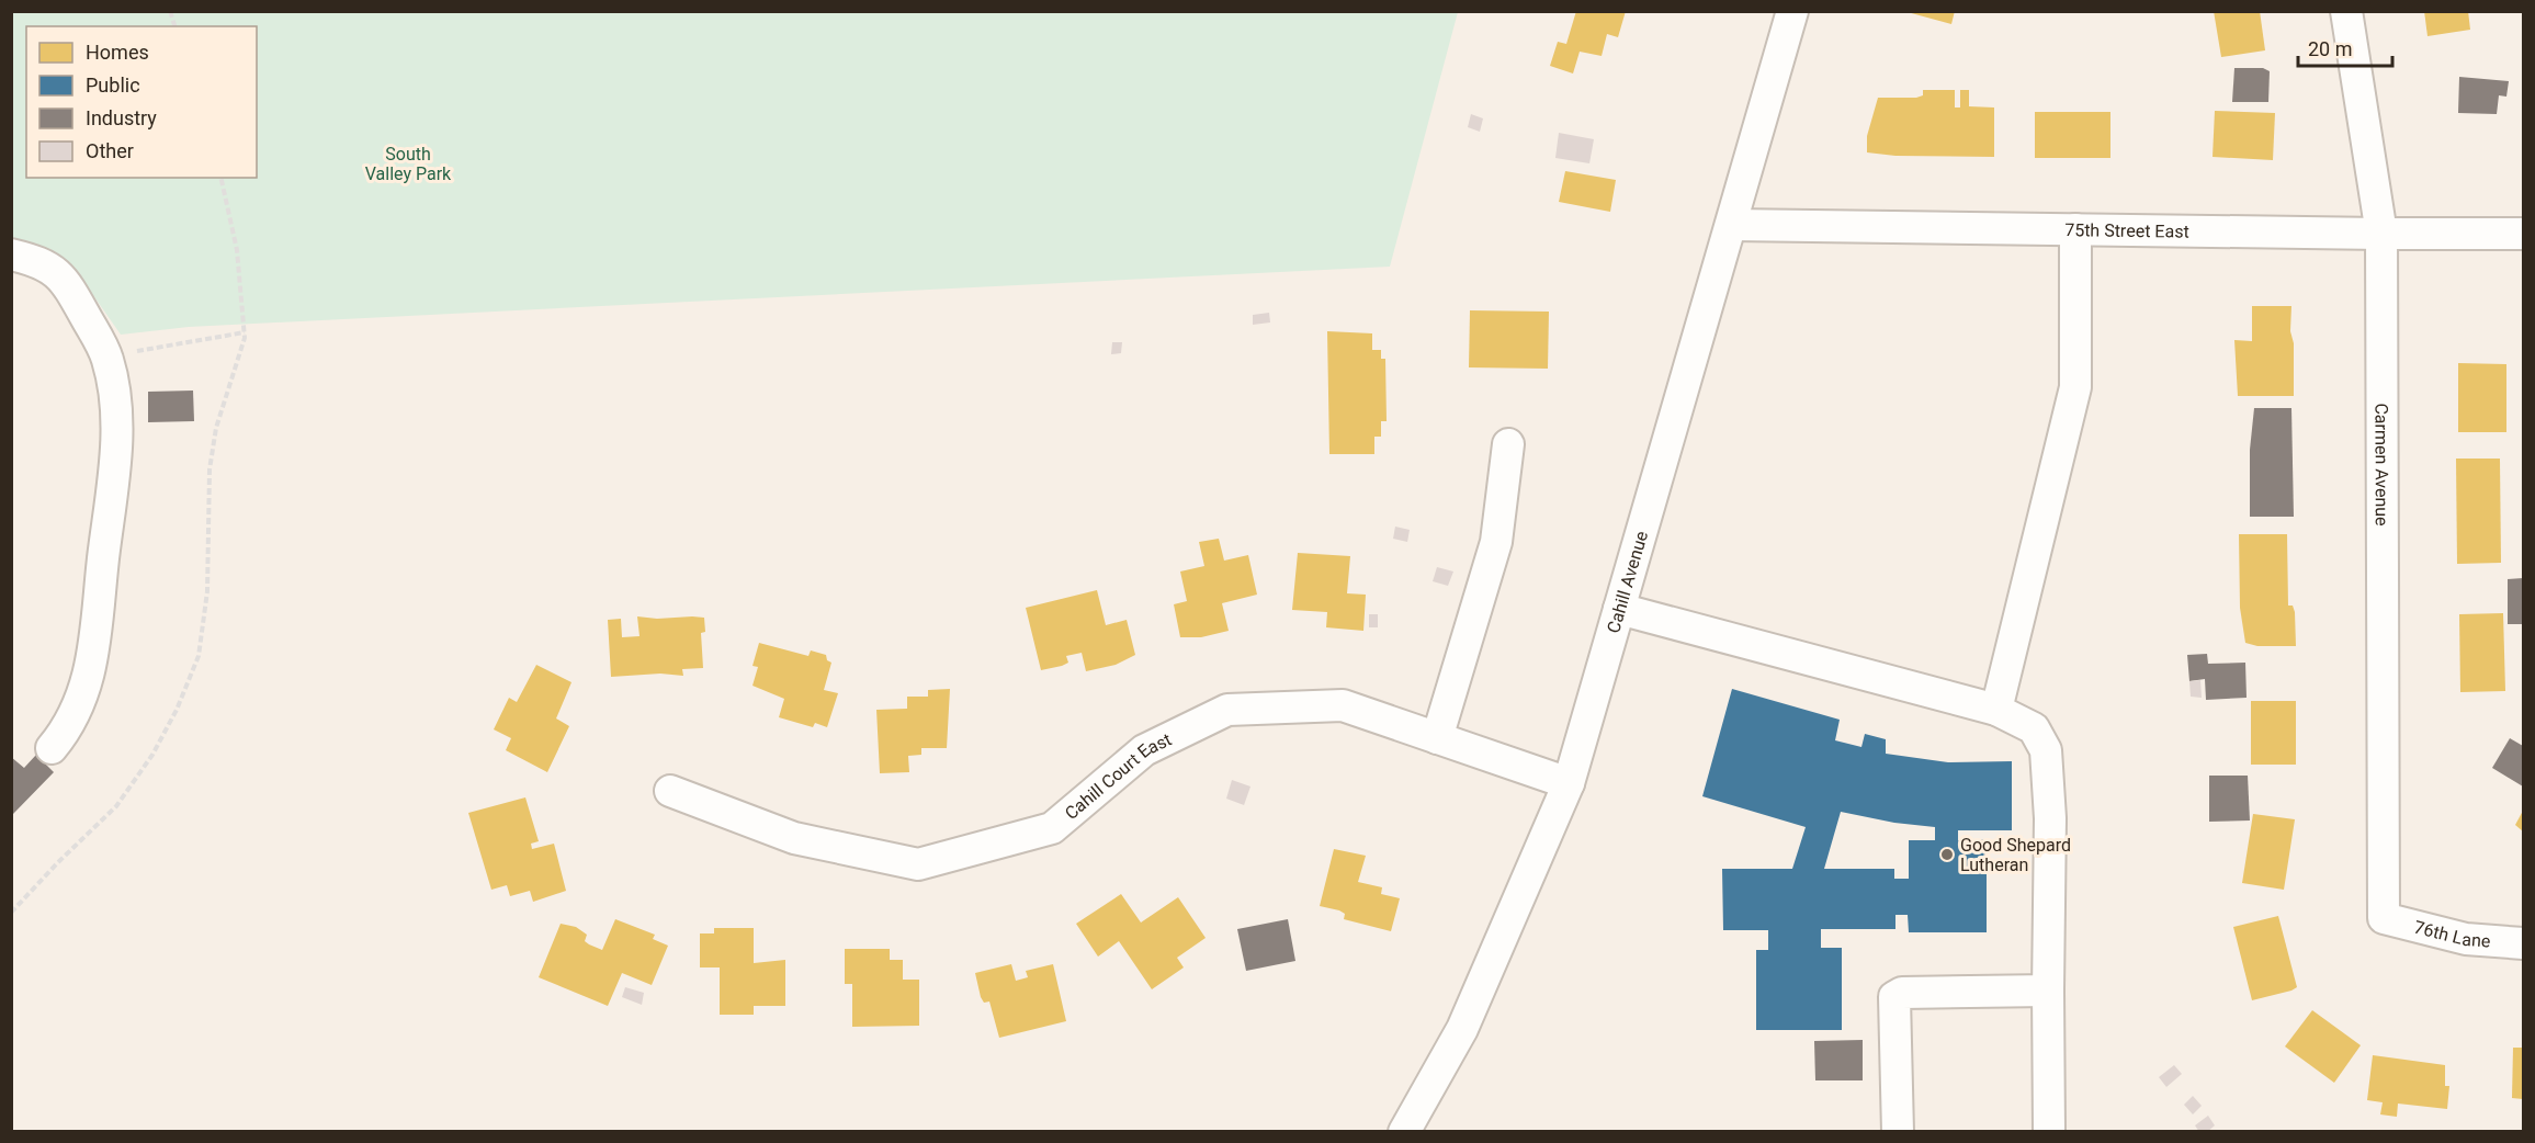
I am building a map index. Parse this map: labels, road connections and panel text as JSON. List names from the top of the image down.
{
  "streets": {
    "street": [
      "75th Street East",
      "Carmen Avenue",
      "Cahill Avenue",
      "Cahill Court East",
      "76th Lane"
    ]
  },
  "crossings": [
    ["75th Street East", "Carmen Avenue"],
    ["75th Street East", "Cahill Avenue"],
    ["Carmen Avenue", "76th Lane"],
    ["Cahill Avenue", "Cahill Court East"]
  ],
  "parks": ["South Valley Park"],
  "places": ["Good Shepard Lutheran"],
  "legend": [
    "Homes",
    "Public",
    "Industry",
    "Other"
  ],
  "scale_bar": "20 m"
}
